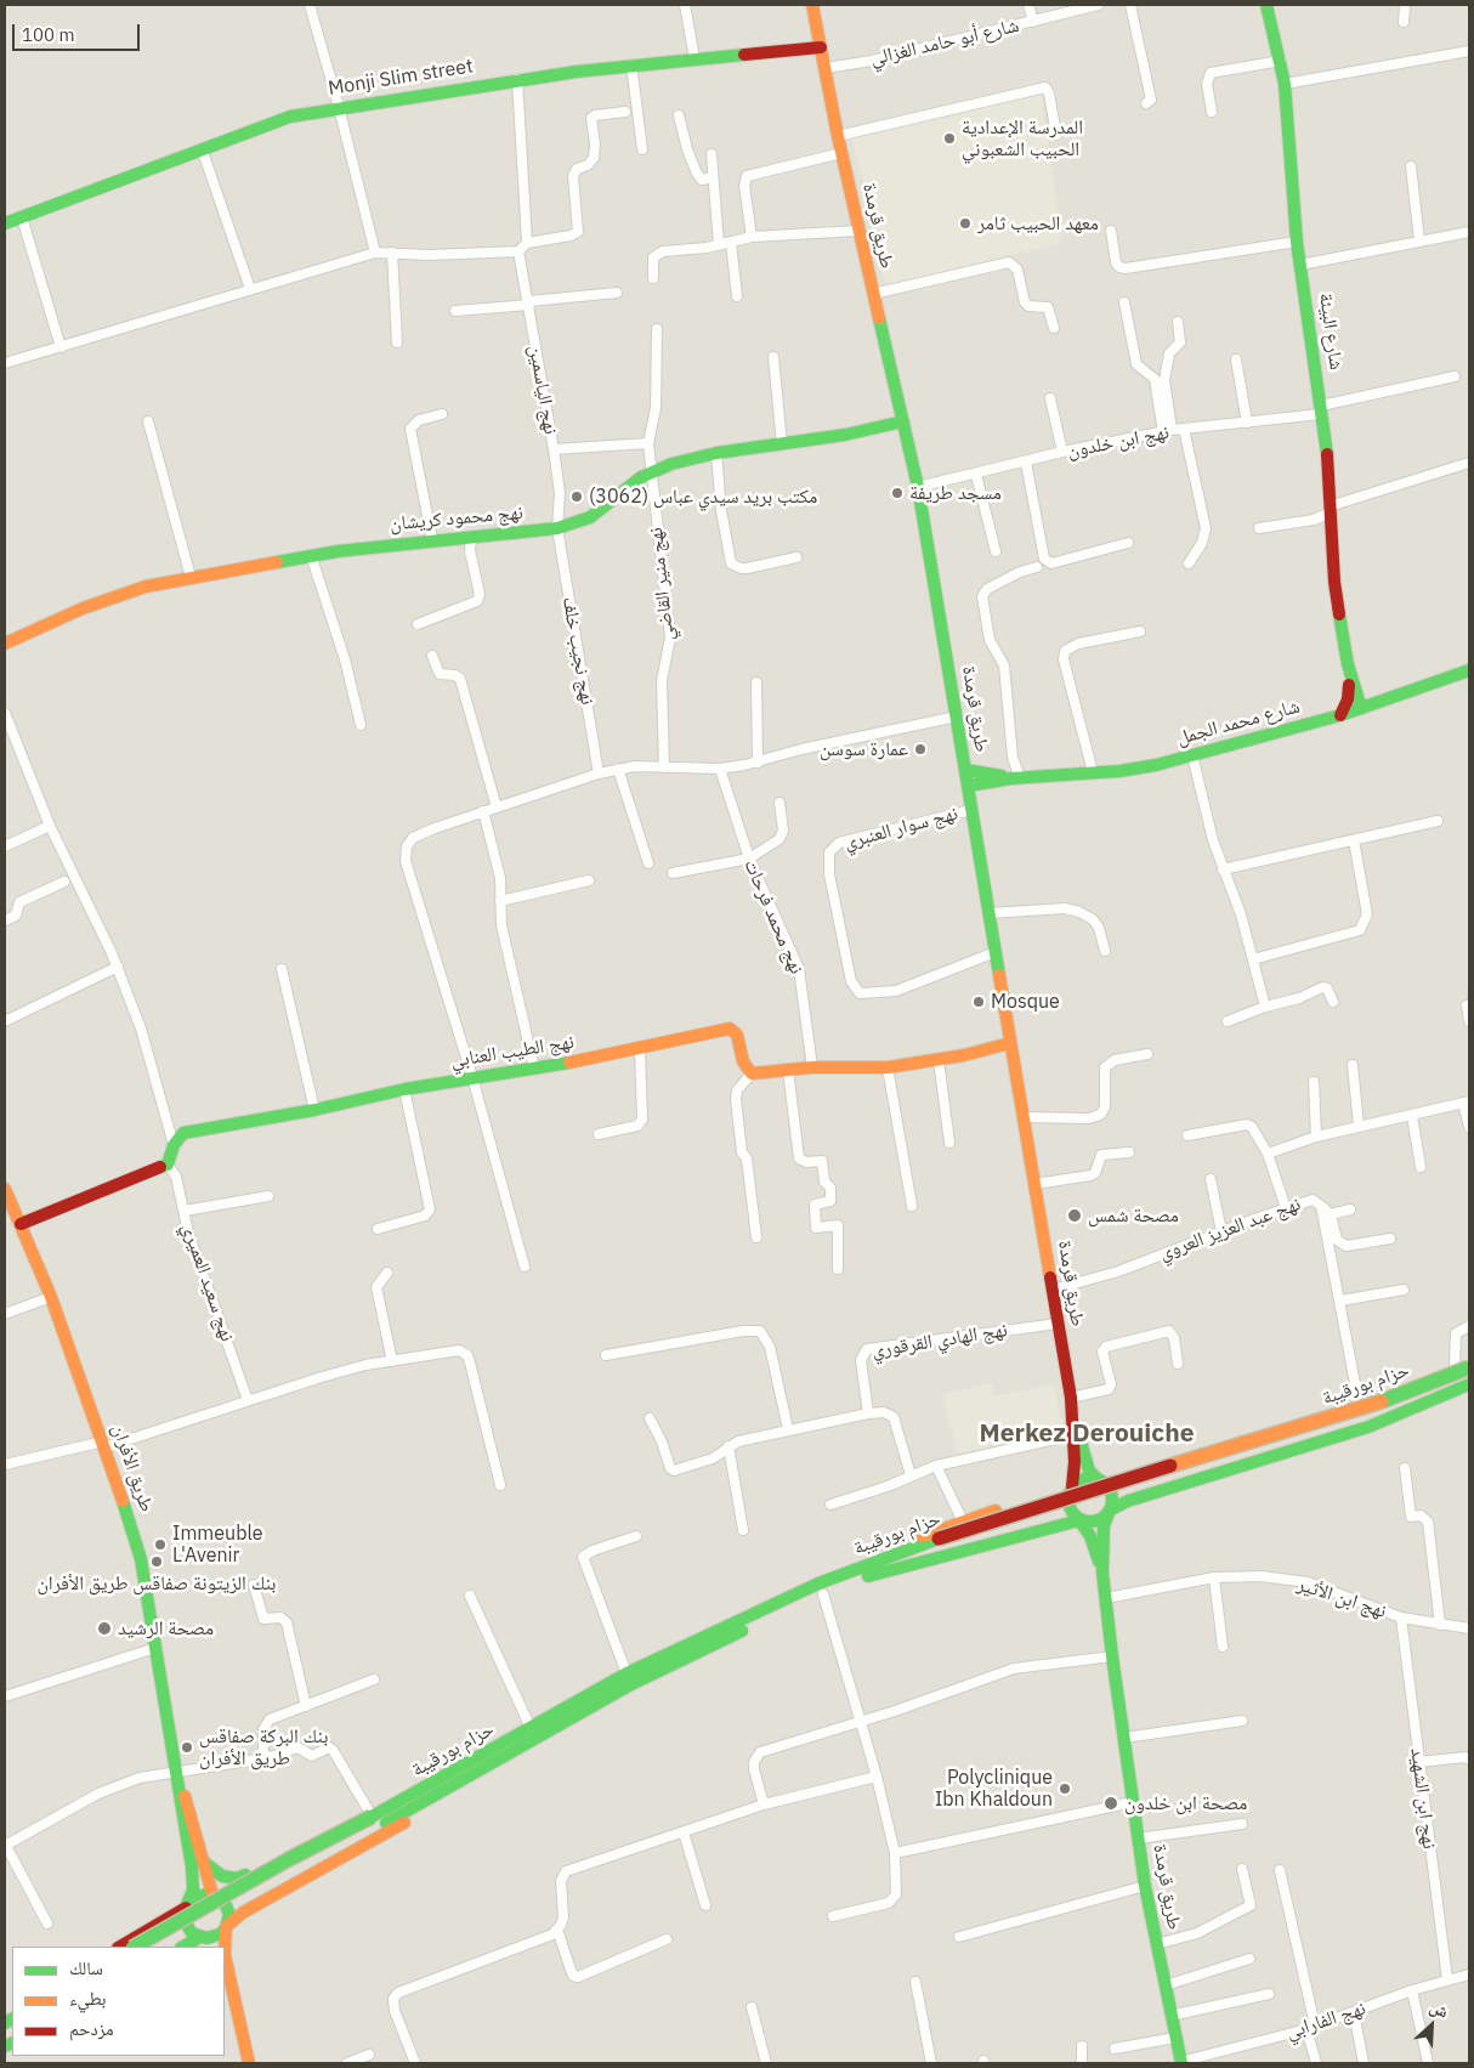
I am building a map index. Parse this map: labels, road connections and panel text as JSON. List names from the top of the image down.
{
  "streets": {
    "main road": [
      "Monji Slim street",
      "طريق قرمدة",
      "شارع البيئة",
      "نهج محمود كريشان",
      "شارع محمد الجمل",
      "نهج الطيب العنابي",
      "حزام بورقيبة",
      "طريق الأفران"
    ],
    "street": [
      "شارع أبو حامد الغزالي",
      "نهج الياسمين",
      "نهج ابن خلدون",
      "نهج منير القاضي",
      "نهج نجيب خلف",
      "نهج سوار العنبري",
      "نهج محمد فرحات",
      "نهج عبد العزيز العروي",
      "نهج سعيد العميري",
      "نهج الهادي القرقوري",
      "نهج ابن الأثير",
      "نهج ابن الشهيد",
      "نهج الفارابي"
    ]
  },
  "crossings": [
    ["شارع أبو حامد الغزالي", "طريق قرمدة"],
    ["Monji Slim street", "طريق قرمدة"],
    ["طريق قرمدة", "نهج ابن خلدون"],
    ["طريق قرمدة", "نهج محمود كريشان"],
    ["طريق قرمدة", "شارع محمد الجمل"],
    ["طريق قرمدة", "نهج سوار العنبري"],
    ["طريق قرمدة", "نهج عبد العزيز العروي"],
    ["طريق قرمدة", "نهج الهادي القرقوري"],
    ["طريق قرمدة", "حزام بورقيبة"],
    ["طريق قرمدة", "نهج ابن الأثير"],
    ["طريق قرمدة", "نهج الفارابي"],
    ["شارع البيئة", "نهج ابن خلدون"],
    ["شارع البيئة", "شارع محمد الجمل"],
    ["نهج الياسمين", "نهج محمود كريشان"],
    ["نهج الياسمين", "نهج نجيب خلف"],
    ["نهج محمود كريشان", "نهج منير القاضي"],
    ["نهج محمود كريشان", "نهج نجيب خلف"],
    ["نهج عبد العزيز العروي", "حزام بورقيبة"],
    ["نهج ابن الأثير", "نهج ابن الشهيد"],
    ["نهج ابن الشهيد", "نهج الفارابي"]
  ],
  "districts": ["Merkez Derouiche"],
  "places": [
    "المدرسة الإعدادية الحبيب الشعبوني",
    "معهد الحبيب ثامر",
    "مسجد طريفة",
    "مكتب بريد سيدي عباس (3062)",
    "عمارة سوسن",
    "Mosque",
    "مصحة شمس",
    "Immeuble L'Avenir",
    "بنك الزيتونة صفاقس طريق الأفران",
    "مصحة الرشيد",
    "بنك البركة صفاقس طريق الأفران",
    "Polyclinique Ibn Khaldoun",
    "مصحة ابن خلدون"
  ],
  "legend": ["سالك", "بطيء", "مزدحم"],
  "scale_bar": "100 m",
  "north": "top right"
}
